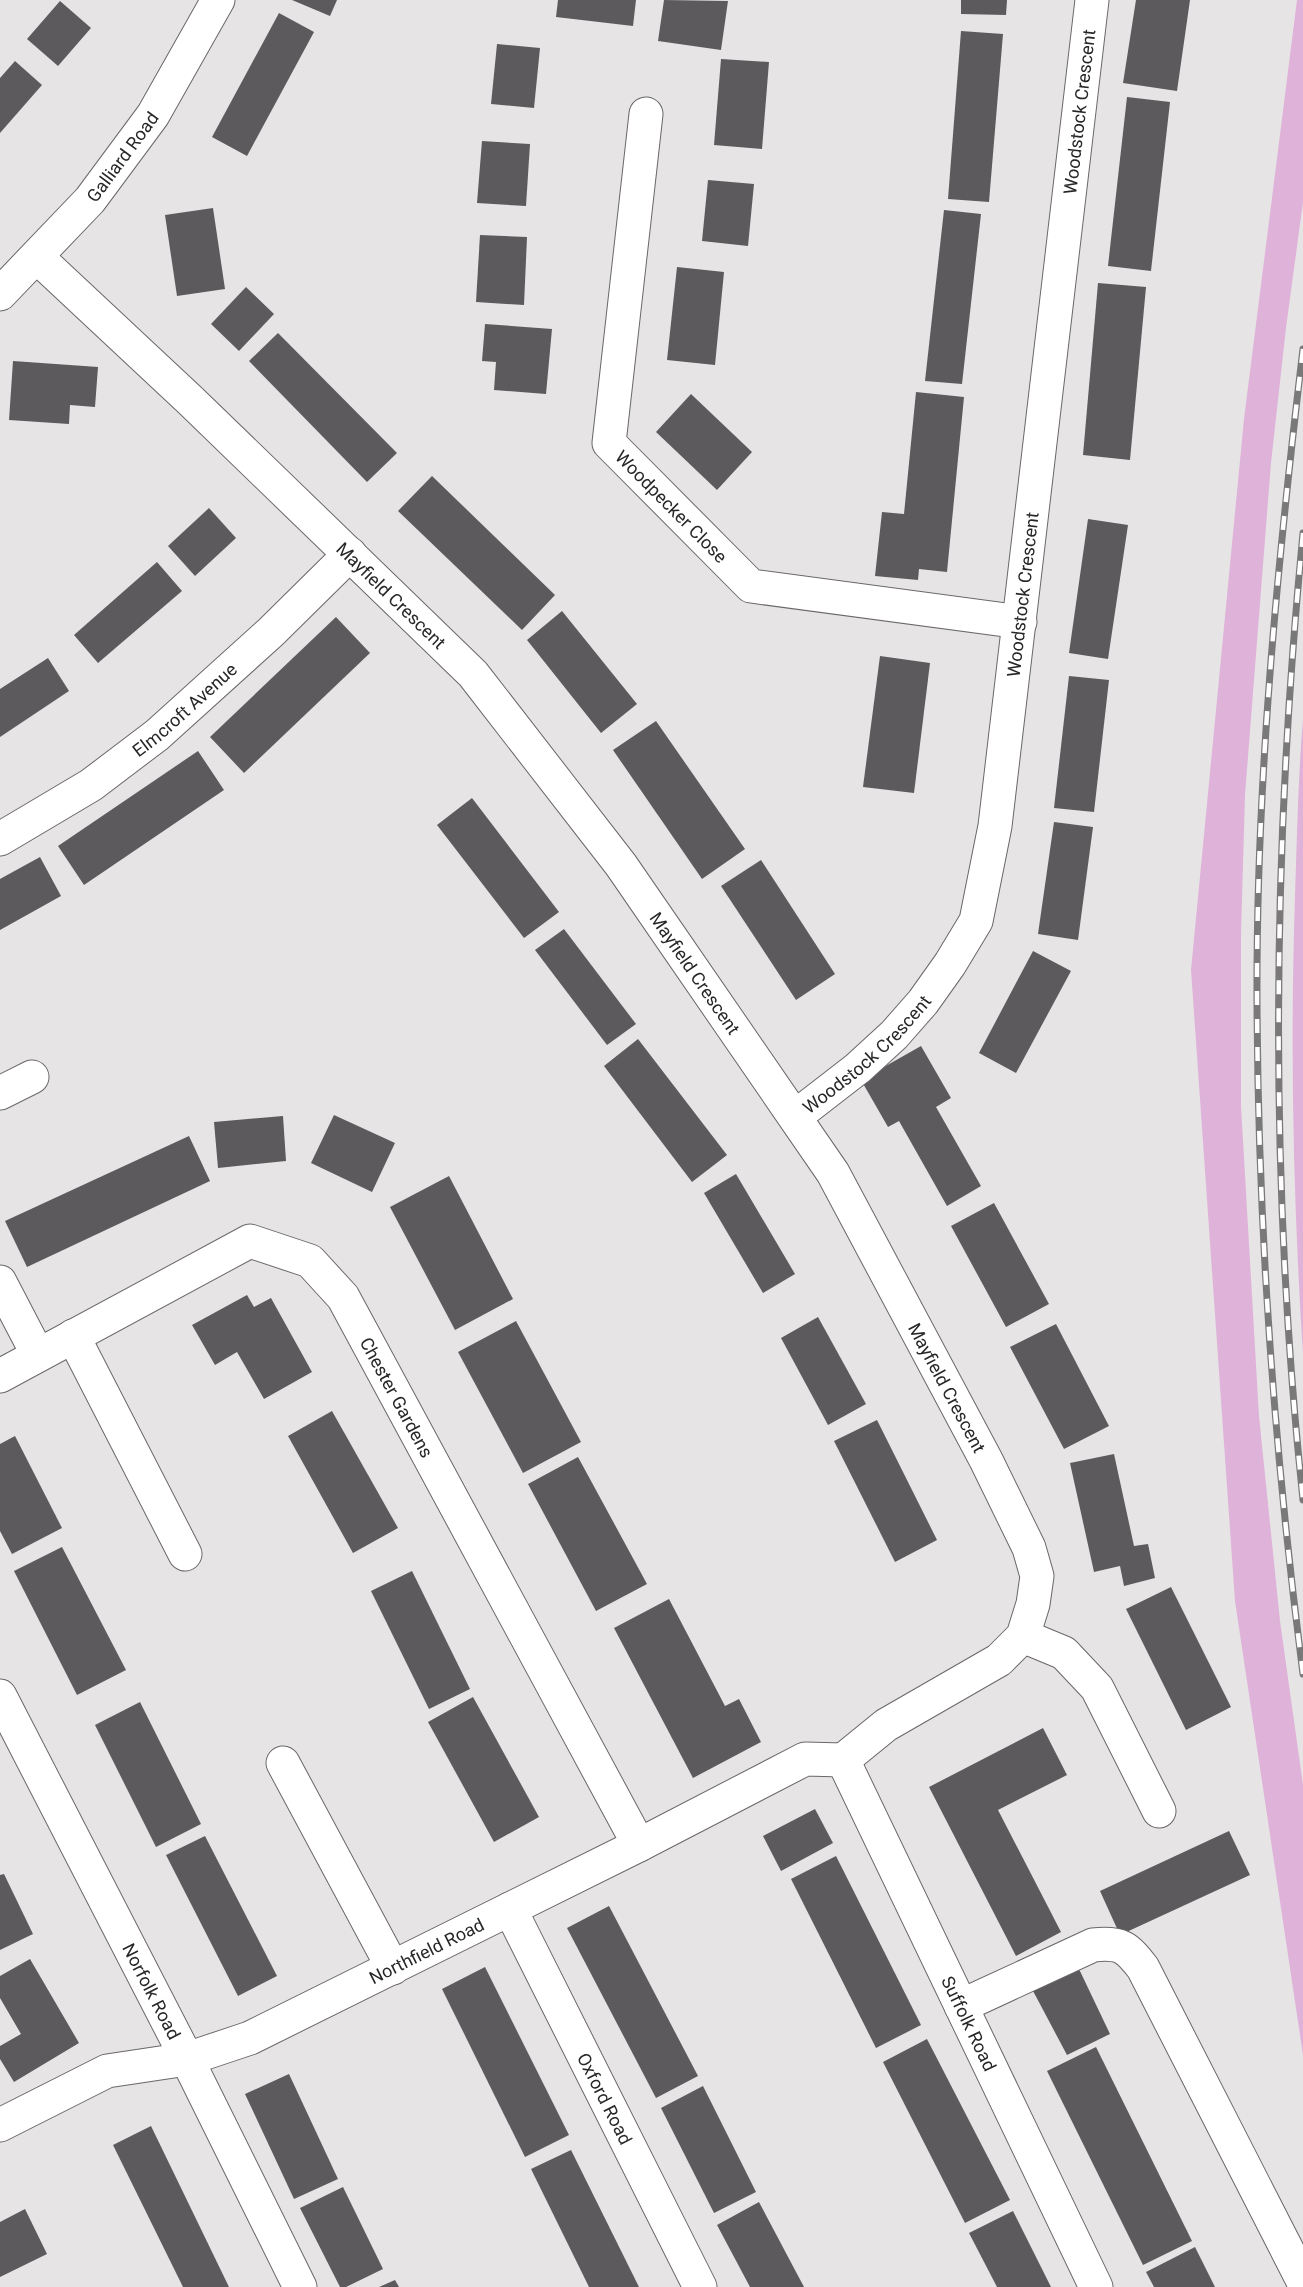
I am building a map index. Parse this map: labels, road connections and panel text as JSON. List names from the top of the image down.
{
  "streets": {
    "street": [
      "Woodstock Crescent",
      "Galliard Road",
      "Woodpecker Close",
      "Mayfield Crescent",
      "Elmcroft Avenue",
      "Chester Gardens",
      "Northfield Road",
      "Norfolk Road",
      "Suffolk Road",
      "Oxford Road"
    ]
  },
  "crossings": [
    ["Woodstock Crescent", "Woodpecker Close"],
    ["Woodstock Crescent", "Mayfield Crescent"],
    ["Galliard Road", "Mayfield Crescent"],
    ["Mayfield Crescent", "Elmcroft Avenue"],
    ["Mayfield Crescent", "Northfield Road"],
    ["Mayfield Crescent", "Suffolk Road"],
    ["Chester Gardens", "Northfield Road"],
    ["Northfield Road", "Norfolk Road"],
    ["Northfield Road", "Suffolk Road"],
    ["Northfield Road", "Oxford Road"]
  ]
}
